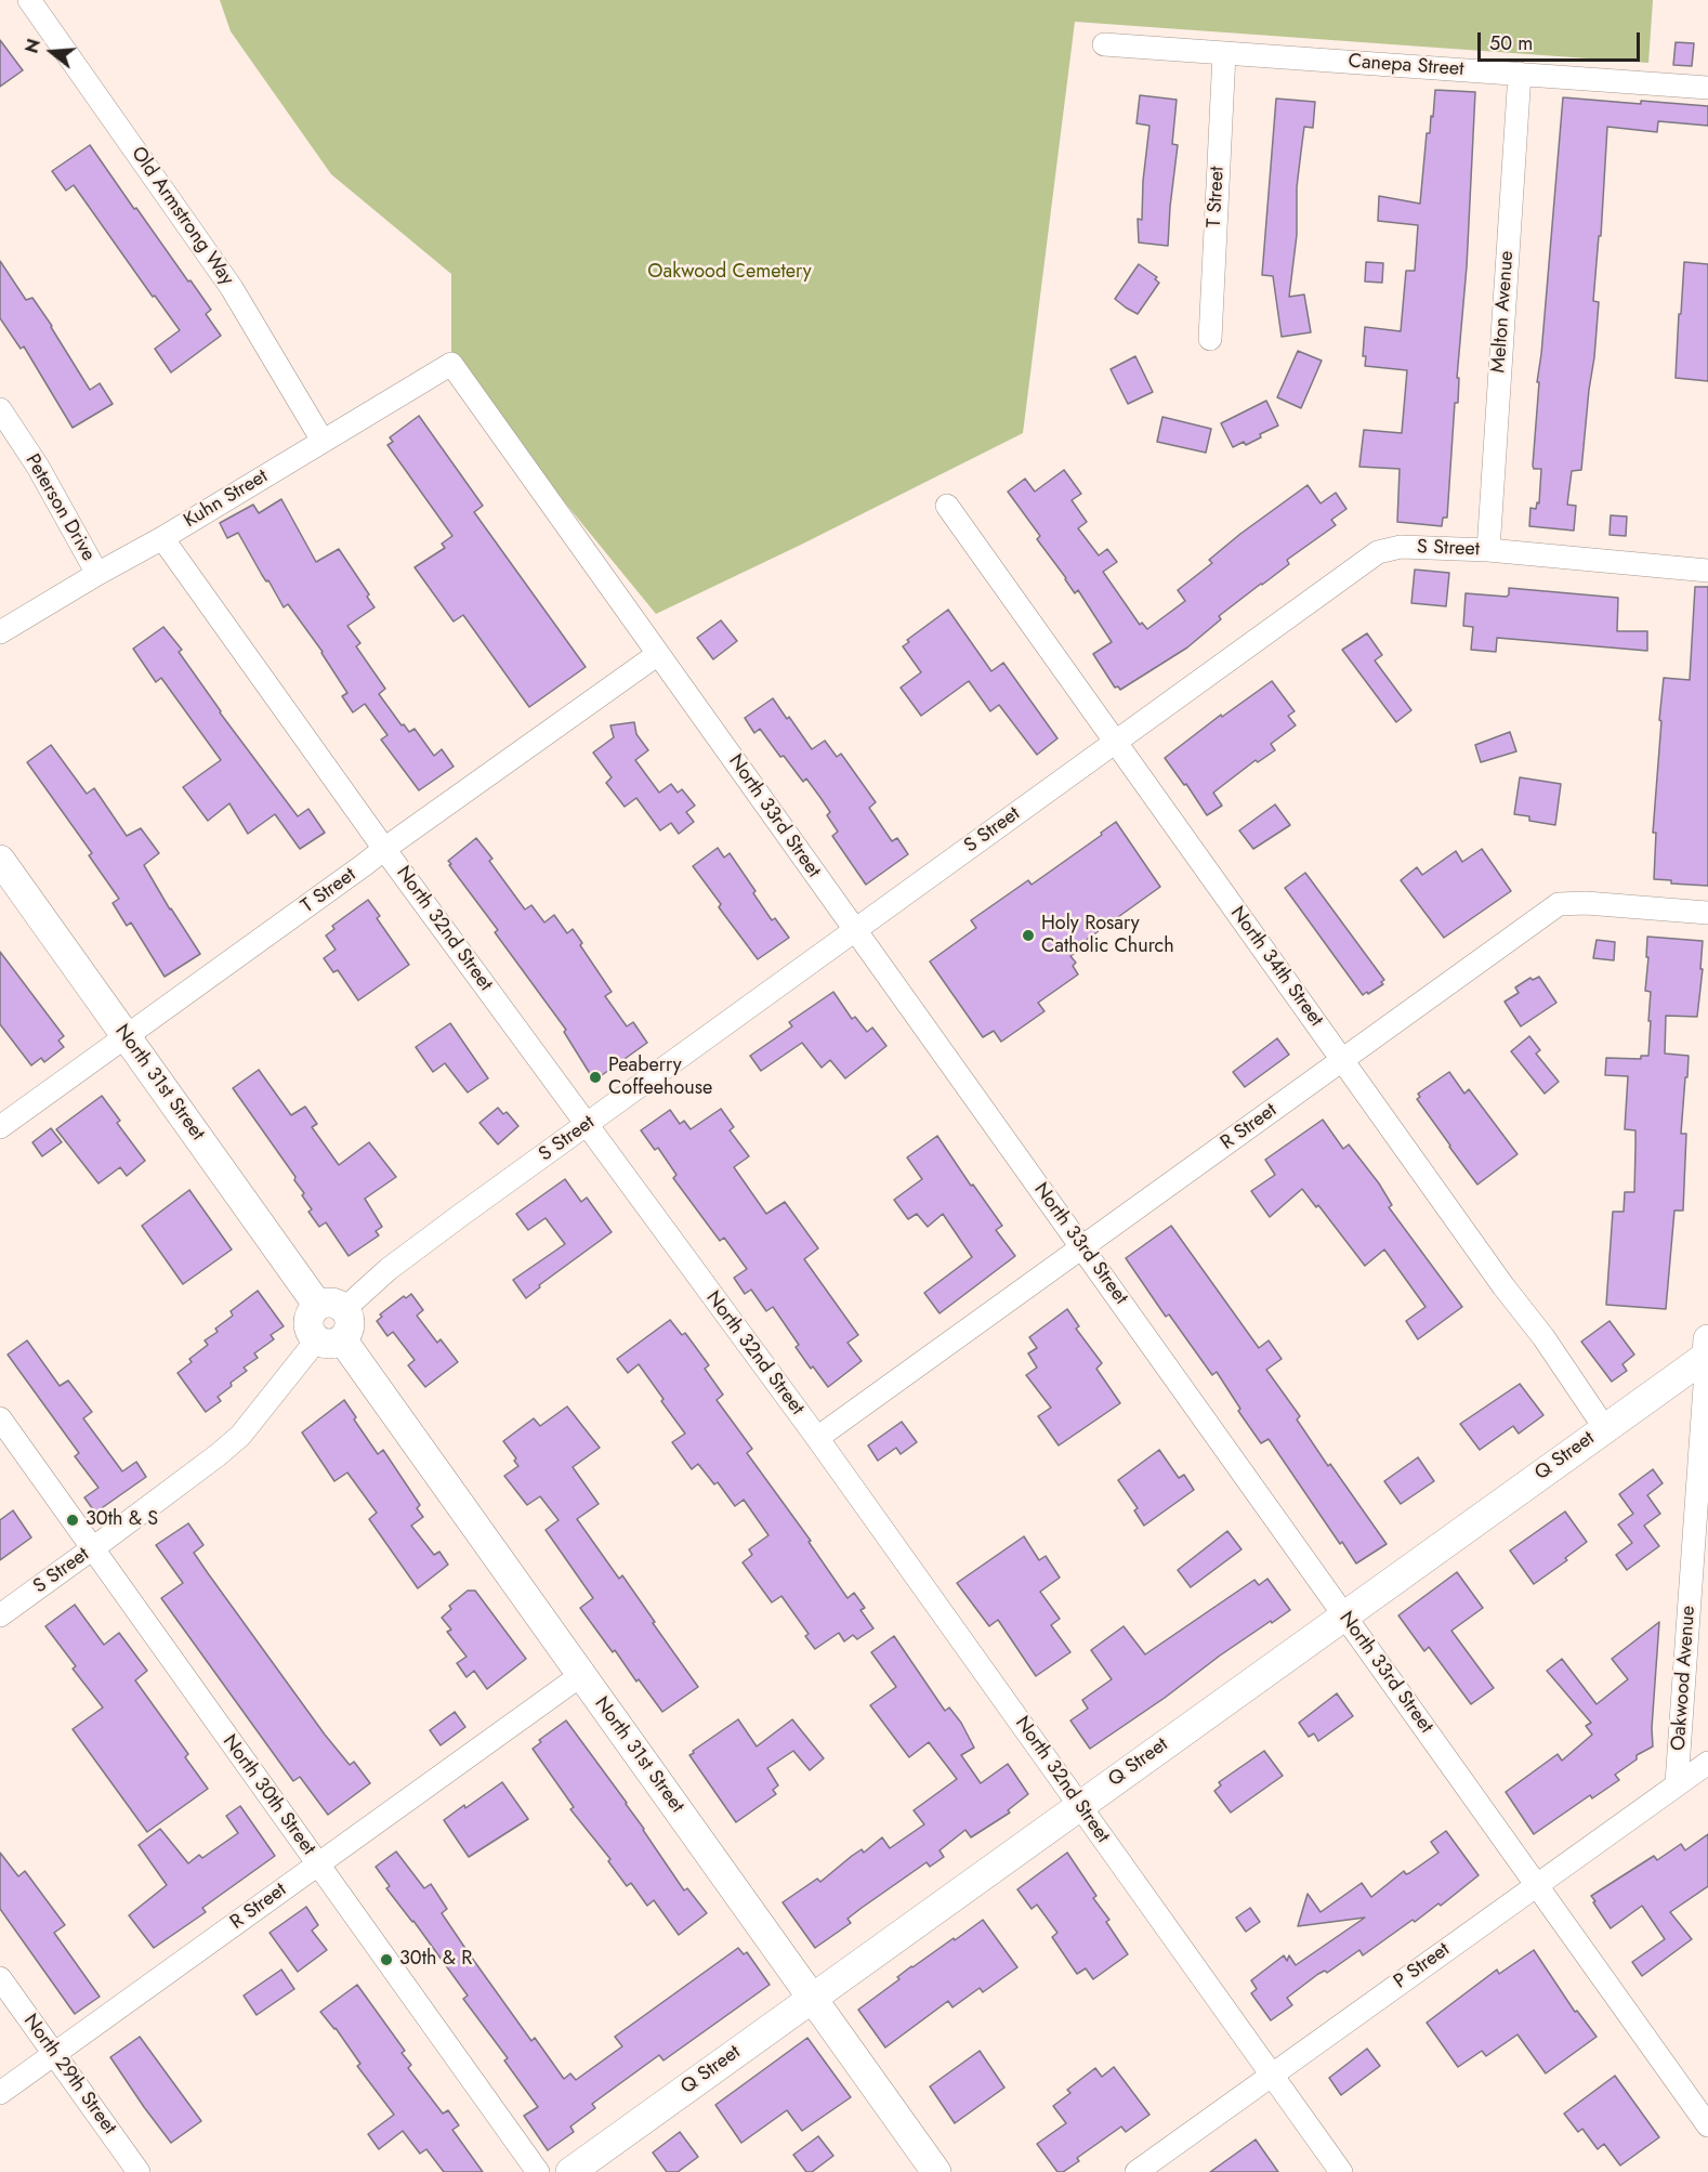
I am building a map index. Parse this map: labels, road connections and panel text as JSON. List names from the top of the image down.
{
  "streets": {
    "street": [
      "Canepa Street",
      "T Street",
      "Old Armstrong Way",
      "Melton Avenue",
      "Kuhn Street",
      "Peterson Drive",
      "S Street",
      "North 33rd Street",
      "North 32nd Street",
      "North 34th Street",
      "North 31st Street",
      "R Street",
      "Q Street",
      "Oakwood Avenue",
      "North 30th Street",
      "P Street",
      "North 29th Street"
    ]
  },
  "crossings": [
    ["Canepa Street", "T Street"],
    ["Canepa Street", "Melton Avenue"],
    ["T Street", "North 33rd Street"],
    ["T Street", "North 32nd Street"],
    ["T Street", "North 31st Street"],
    ["Old Armstrong Way", "Kuhn Street"],
    ["Melton Avenue", "S Street"],
    ["Kuhn Street", "Peterson Drive"],
    ["Kuhn Street", "North 33rd Street"],
    ["Kuhn Street", "North 32nd Street"],
    ["S Street", "North 33rd Street"],
    ["S Street", "North 32nd Street"],
    ["S Street", "North 34th Street"],
    ["S Street", "North 31st Street"],
    ["S Street", "North 30th Street"],
    ["North 33rd Street", "R Street"],
    ["North 33rd Street", "Q Street"],
    ["North 33rd Street", "P Street"],
    ["North 32nd Street", "R Street"],
    ["North 32nd Street", "Q Street"],
    ["North 32nd Street", "P Street"],
    ["North 34th Street", "R Street"],
    ["North 34th Street", "Q Street"],
    ["North 31st Street", "R Street"],
    ["North 31st Street", "Q Street"],
    ["R Street", "North 30th Street"],
    ["R Street", "North 29th Street"],
    ["Q Street", "Oakwood Avenue"],
    ["Oakwood Avenue", "P Street"]
  ],
  "parks": ["Oakwood Cemetery"],
  "places": [
    "Holy Rosary Catholic Church",
    "Peaberry Coffeehouse",
    "30th & S",
    "30th & R"
  ],
  "scale_bar": "50 m",
  "north": "left"
}
